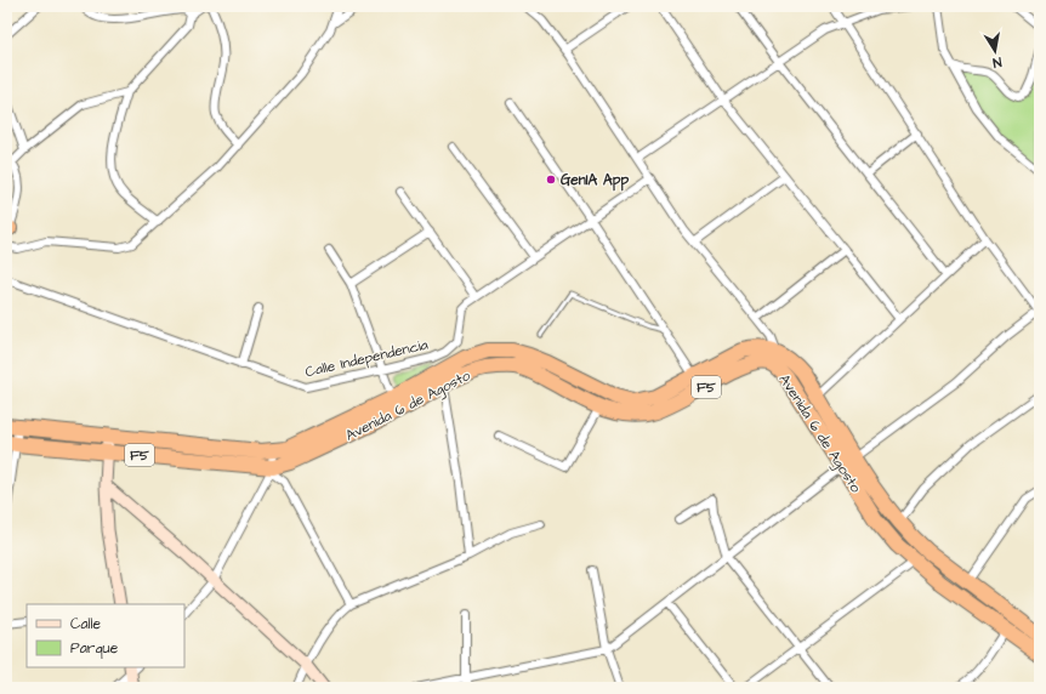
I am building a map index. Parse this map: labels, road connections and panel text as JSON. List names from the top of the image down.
{
  "streets": {
    "highway": ["F5", "Avenida 6 de Agosto"],
    "street": ["Calle Independencia"]
  },
  "places": ["GenIA App"],
  "legend": ["Calle", "Parque"],
  "north": "bottom"
}
